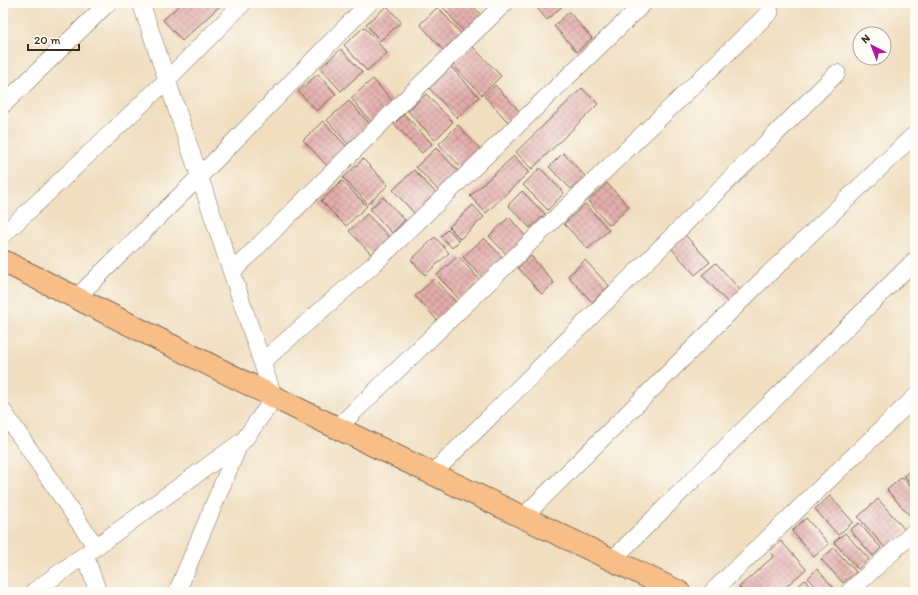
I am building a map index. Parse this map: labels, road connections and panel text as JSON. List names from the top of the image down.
{
  "scale_bar": "20 m",
  "north": "top left"
}
